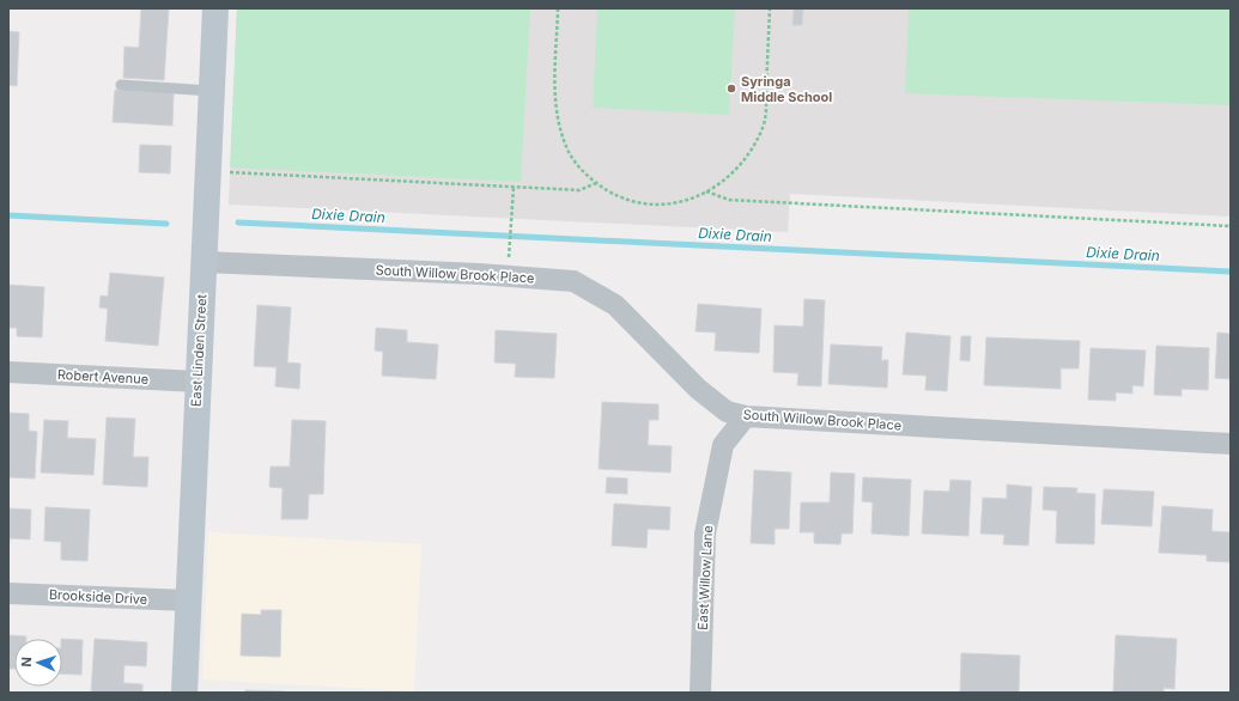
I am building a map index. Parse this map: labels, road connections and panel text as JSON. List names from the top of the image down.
{
  "streets": {
    "main road": ["East Linden Street"],
    "street": [
      "South Willow Brook Place",
      "Robert Avenue",
      "East Willow Lane",
      "Brookside Drive"
    ]
  },
  "crossings": [
    ["South Willow Brook Place", "East Linden Street"],
    ["South Willow Brook Place", "East Willow Lane"],
    ["East Linden Street", "Robert Avenue"],
    ["East Linden Street", "Brookside Drive"]
  ],
  "water": ["Dixie Drain"],
  "places": ["Syringa Middle School"],
  "north": "left"
}
